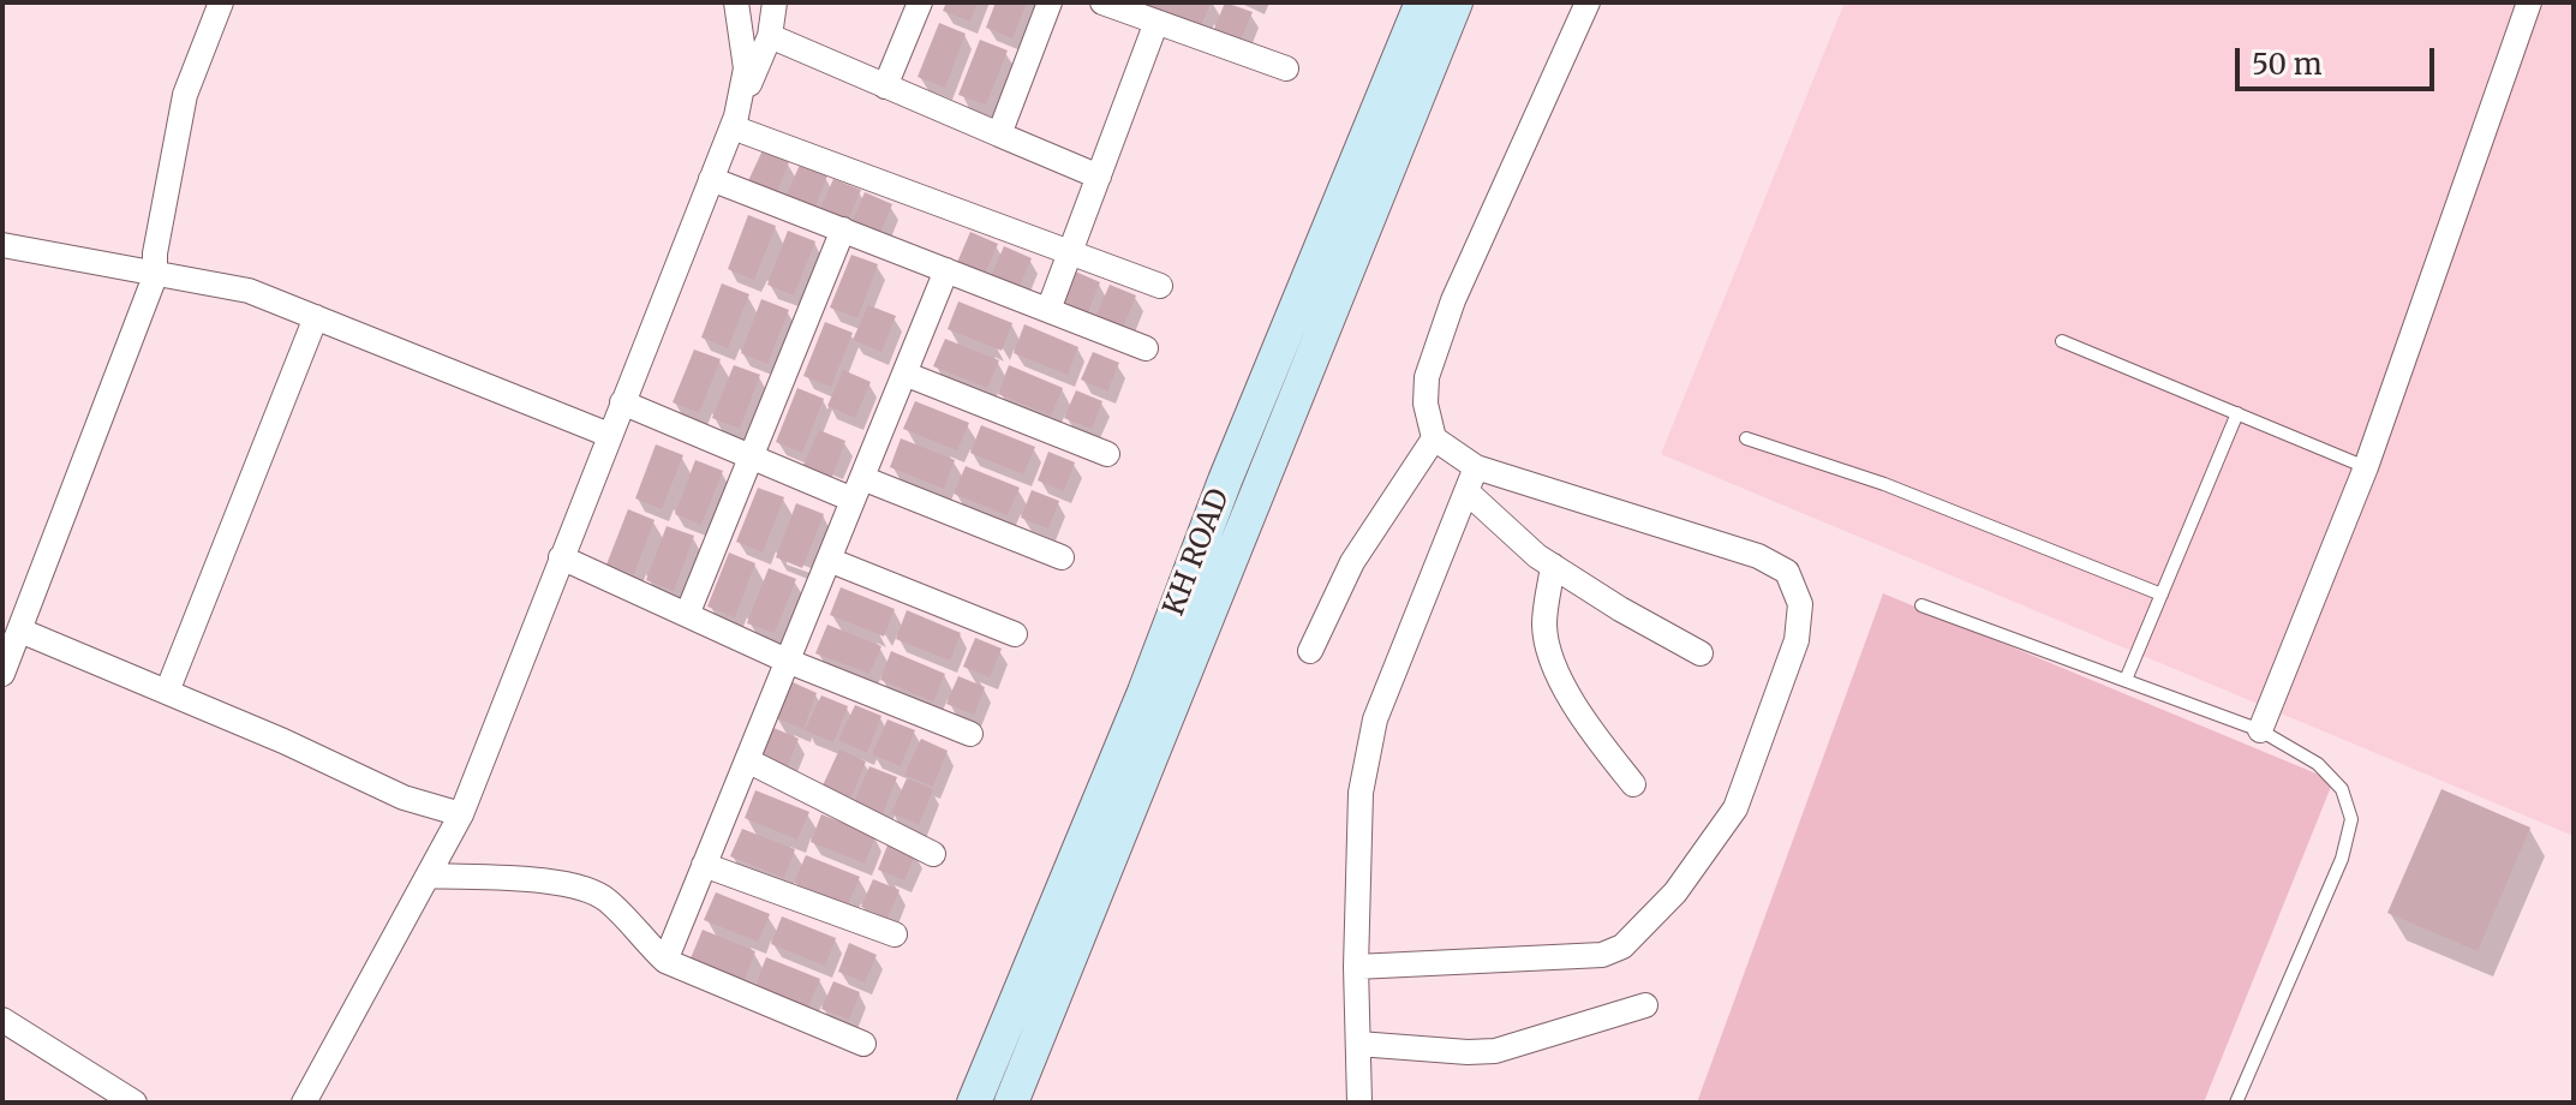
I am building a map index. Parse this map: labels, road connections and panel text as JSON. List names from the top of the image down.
{
  "streets": {
    "main road": ["KH ROAD"]
  },
  "scale_bar": "50 m"
}
